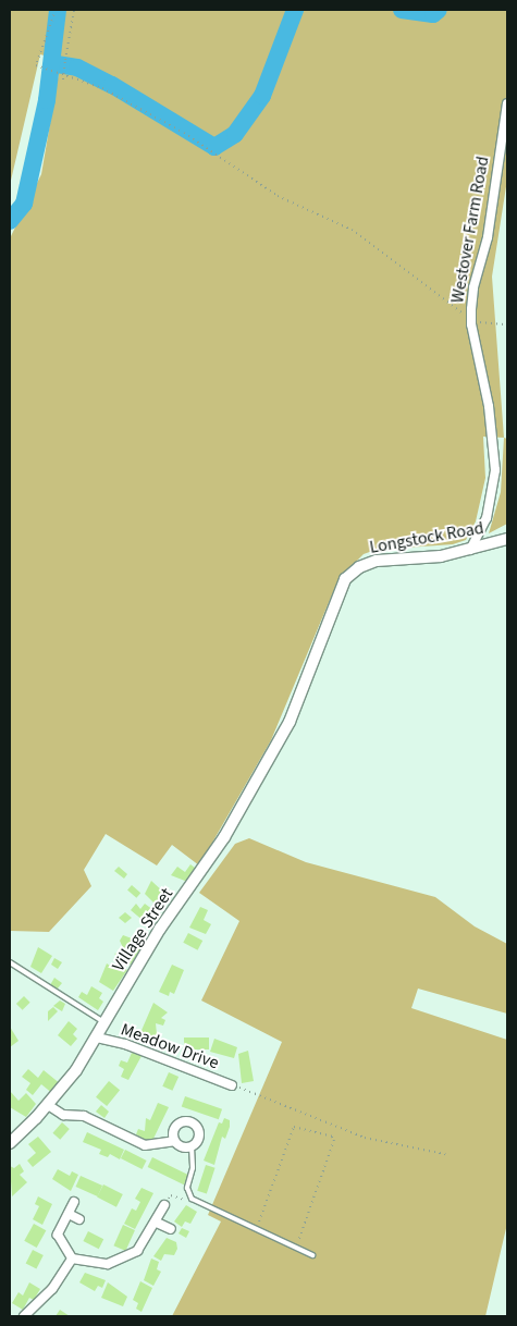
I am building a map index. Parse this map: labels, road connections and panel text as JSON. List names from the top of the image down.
{
  "streets": {
    "street": [
      "Westover Farm Road",
      "Longstock Road",
      "Village Street",
      "Meadow Drive"
    ]
  },
  "crossings": [
    ["Westover Farm Road", "Longstock Road"],
    ["Longstock Road", "Village Street"],
    ["Village Street", "Meadow Drive"]
  ]
}
